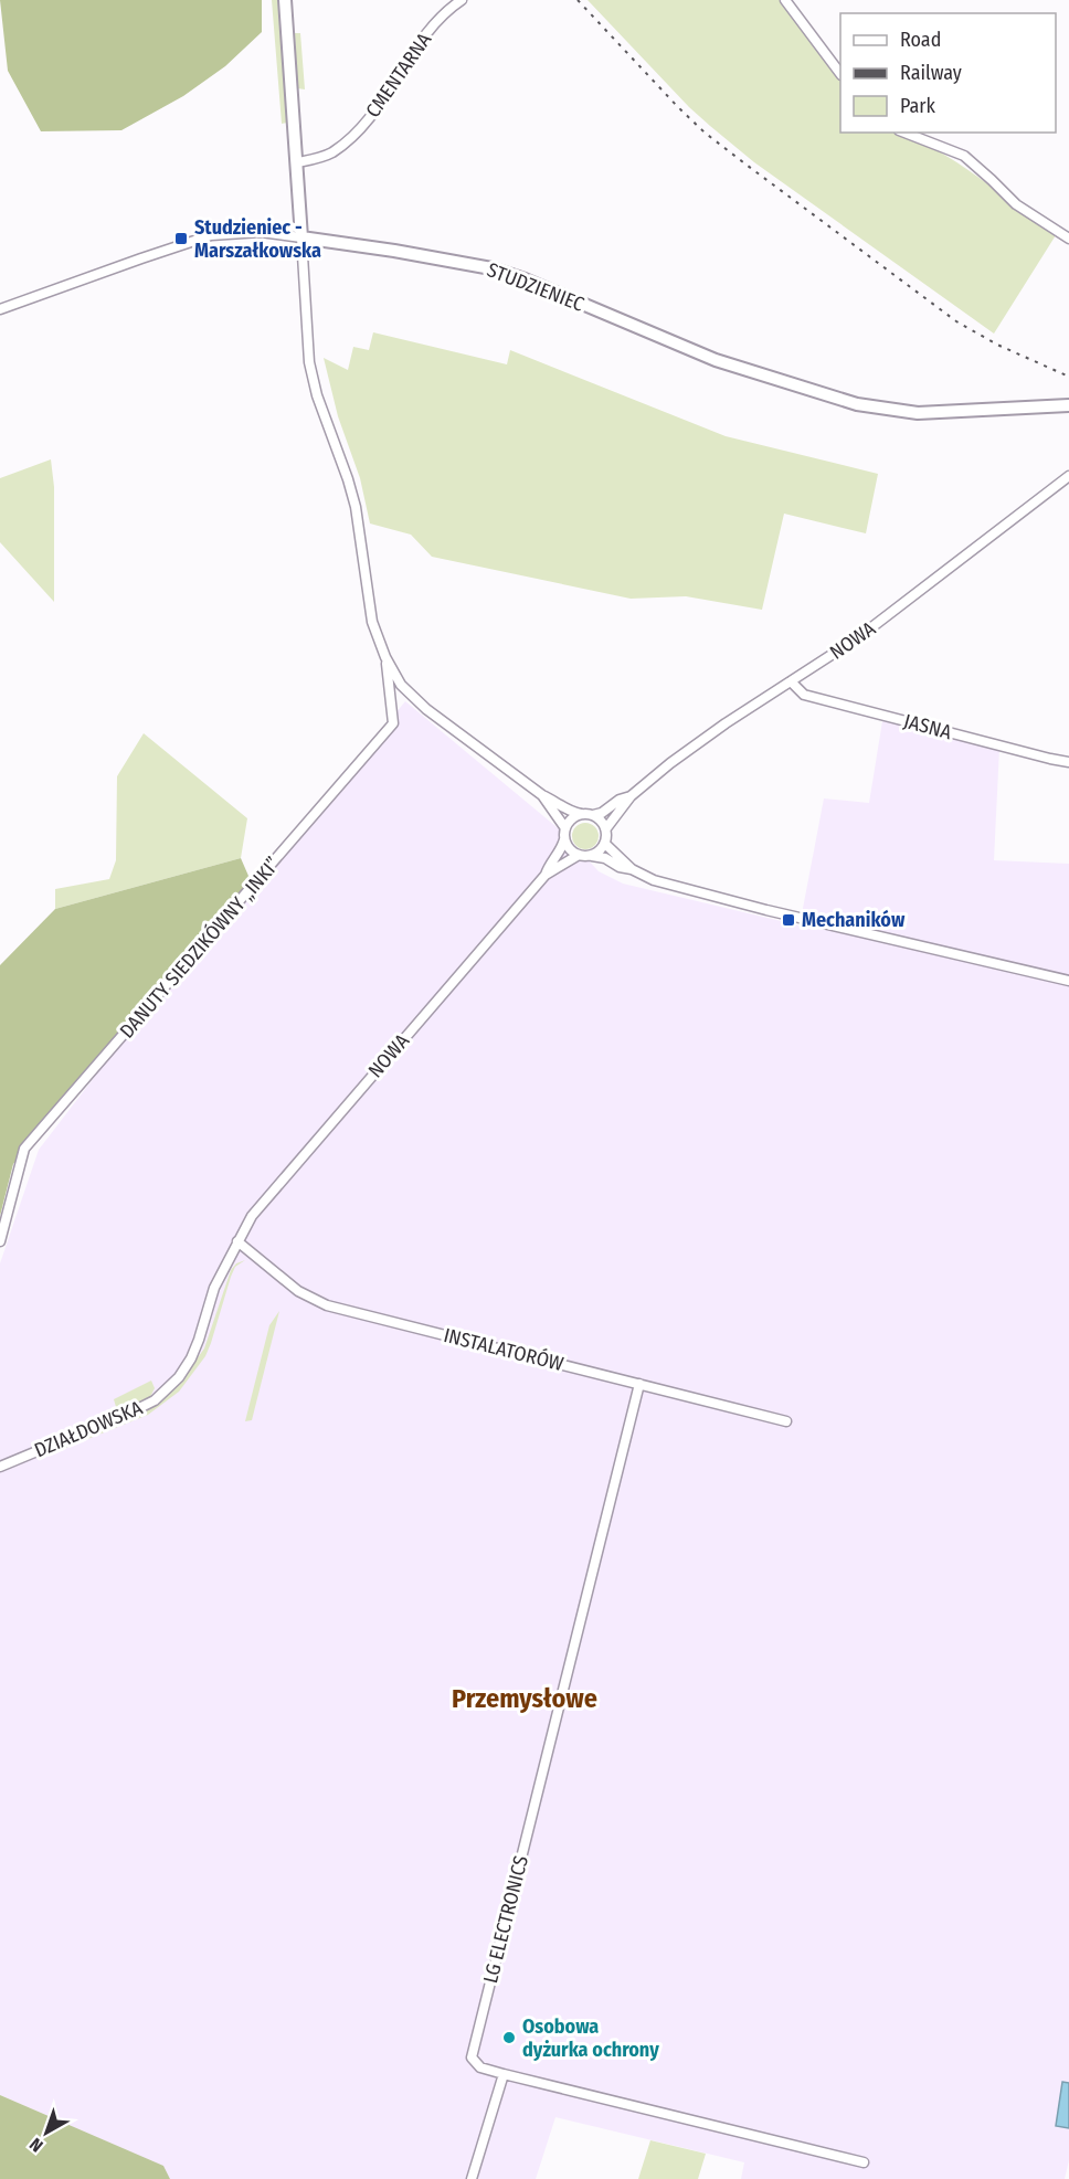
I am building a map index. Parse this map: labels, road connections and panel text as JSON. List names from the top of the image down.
{
  "streets": {
    "main road": ["STUDZIENIEC"],
    "street": [
      "CMENTARNA",
      "NOWA",
      "JASNA",
      "DANUTY SIEDZIKÓWNY „INKI”",
      "INSTALATORÓW",
      "DZIAŁDOWSKA",
      "LG ELECTRONICS"
    ]
  },
  "crossings": [
    ["NOWA", "JASNA"],
    ["NOWA", "INSTALATORÓW"],
    ["NOWA", "DZIAŁDOWSKA"],
    ["INSTALATORÓW", "DZIAŁDOWSKA"],
    ["INSTALATORÓW", "LG ELECTRONICS"]
  ],
  "districts": ["Przemysłowe"],
  "places": {
    "transit": ["Studzieniec - Marszałkowska", "Mechaników"],
    "other": ["Osobowa dyżurka ochrony"]
  },
  "legend": ["Road", "Railway", "Park"],
  "north": "bottom left"
}
